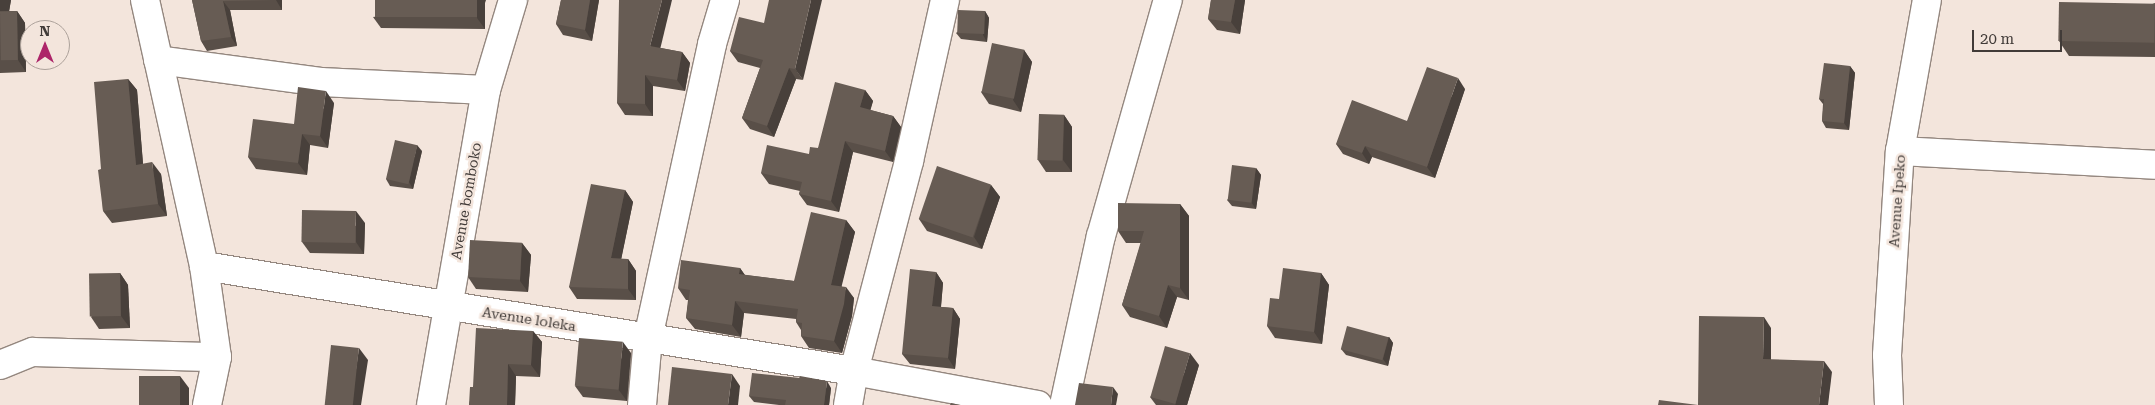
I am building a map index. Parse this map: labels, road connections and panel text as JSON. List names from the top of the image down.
{
  "streets": {
    "street": ["Avenue bomboko", "Avenue Ipeko", "Avenue loleka"]
  },
  "crossings": [
    ["Avenue bomboko", "Avenue loleka"]
  ],
  "scale_bar": "20 m",
  "north": "top"
}
